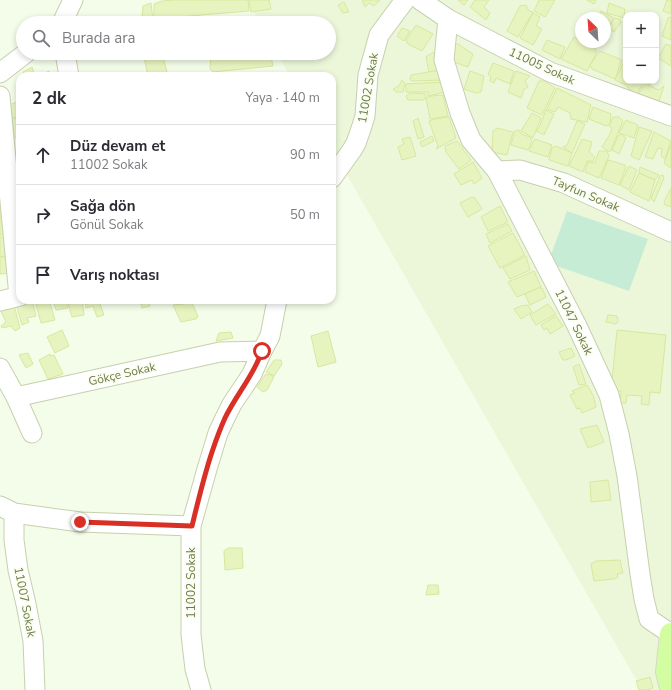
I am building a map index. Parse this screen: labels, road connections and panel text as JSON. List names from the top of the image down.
{
  "streets": {
    "street": [
      "11005 Sokak",
      "11002 Sokak",
      "Tayfun Sokak",
      "11047 Sokak",
      "Gökçe Sokak",
      "11007 Sokak"
    ]
  },
  "crossings": [
    ["11005 Sokak", "11047 Sokak"],
    ["11002 Sokak", "Gökçe Sokak"],
    ["Tayfun Sokak", "11047 Sokak"]
  ],
  "north": "top left",
  "page": {
    "map_buttons": ["+", "−"],
    "search": "Burada ara",
    "heading": ["2 dk", "Yaya · 140 m"],
    "list": [
      ["Düz devam et", "11002 Sokak", "90 m"],
      ["Sağa dön", "Gönül Sokak", "50 m"],
      "Varış noktası"
    ]
  }
}
